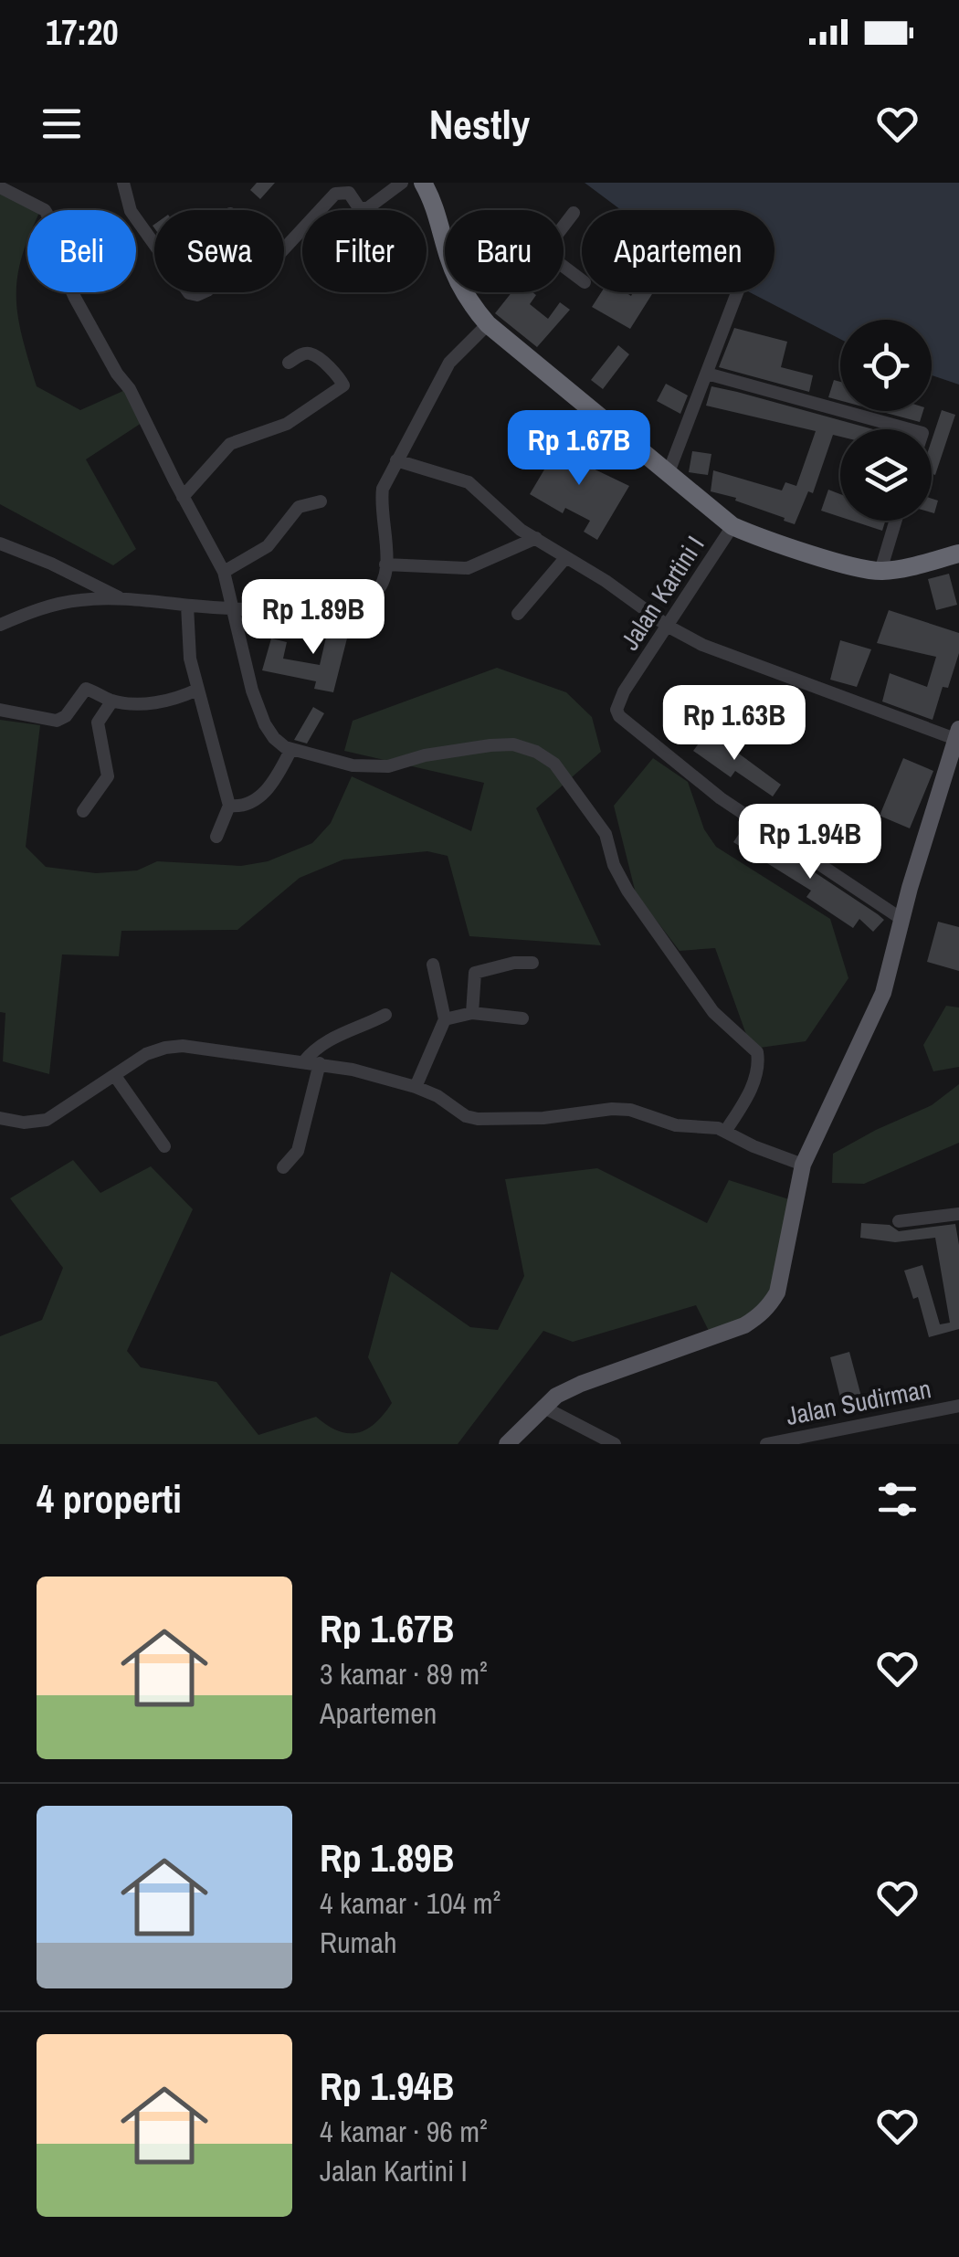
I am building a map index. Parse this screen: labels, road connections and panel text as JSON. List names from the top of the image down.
{
  "streets": {
    "street": ["Jalan Kartini I", "Jalan Sudirman"]
  },
  "page": {
    "status": "17:20",
    "header": "Nestly",
    "chip": [
      "Beli",
      "Sewa",
      "Filter",
      "Baru",
      "Apartemen"
    ],
    "price": [
      "Rp 1.67B",
      "Rp 1.89B",
      "Rp 1.63B",
      "Rp 1.94B"
    ],
    "heading": "4 properti",
    "list": [
      {
        "name": "Rp 1.67B",
        "note": "3 kamar · 89 m² · Apartemen"
      },
      {
        "name": "Rp 1.89B",
        "note": "4 kamar · 104 m² · Rumah"
      },
      {
        "name": "Rp 1.94B",
        "note": "4 kamar · 96 m² · Jalan Kartini I"
      }
    ]
  }
}
